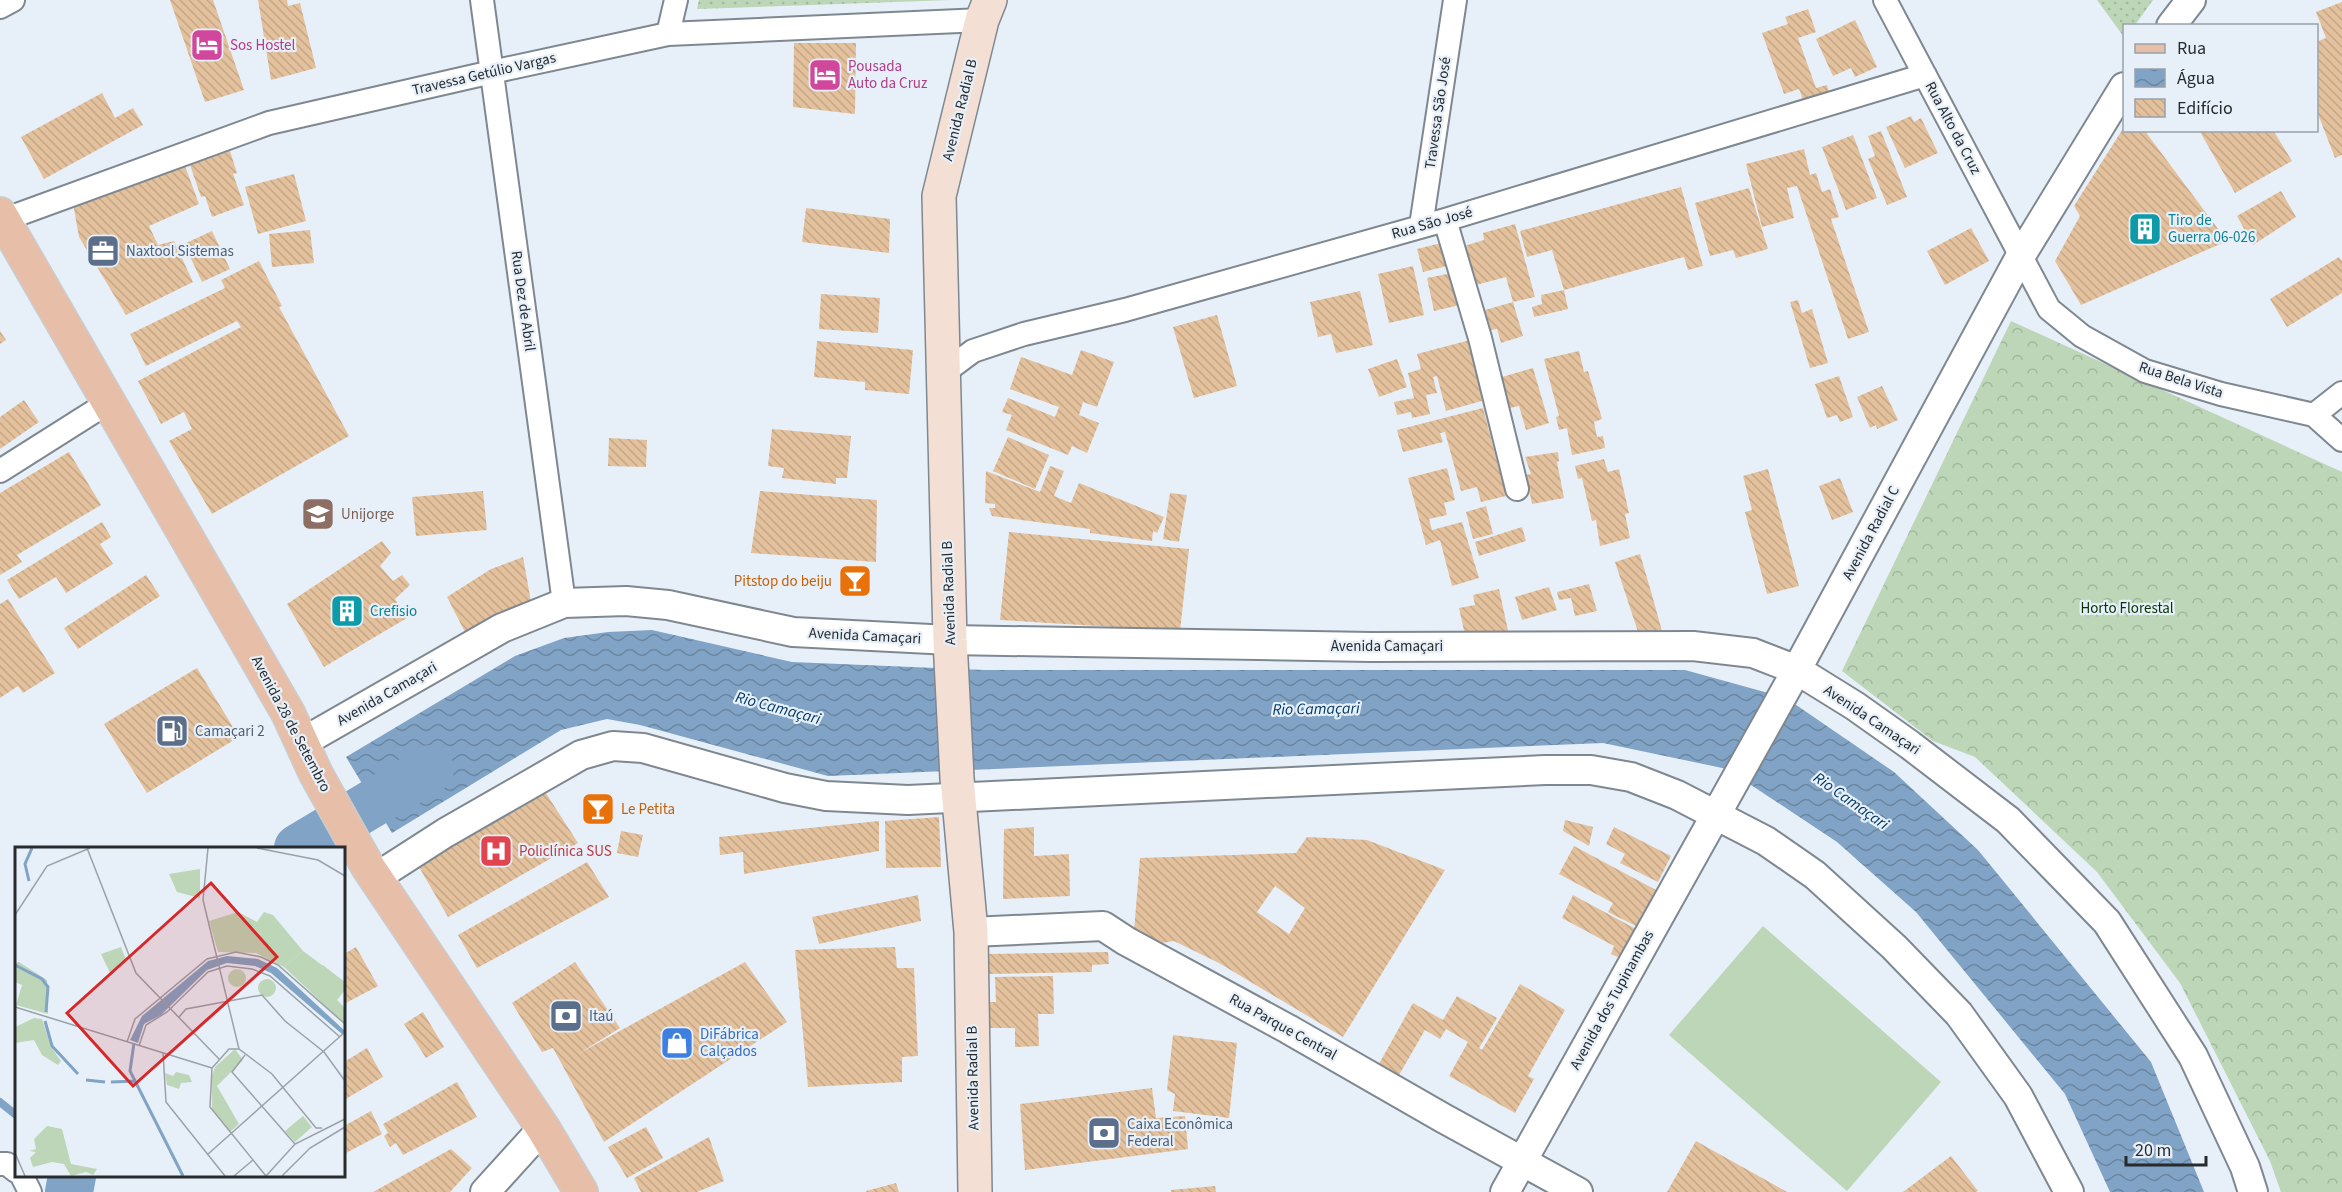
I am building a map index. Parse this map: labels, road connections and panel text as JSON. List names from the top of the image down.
{
  "streets": {
    "main road": ["Avenida Radial B", "Avenida 28 de Setembro"],
    "street": [
      "Travessa Getúlio Vargas",
      "Travessa São José",
      "Rua Alto da Cruz",
      "Rua São José",
      "Rua Dez de Abril",
      "Rua Bela Vista",
      "Avenida Radial C",
      "Avenida Camaçari",
      "Avenida dos Tupinambas",
      "Rua Parque Central"
    ]
  },
  "crossings": [
    ["Travessa Getúlio Vargas", "Avenida Radial B"],
    ["Travessa Getúlio Vargas", "Rua Dez de Abril"],
    ["Travessa Getúlio Vargas", "Avenida 28 de Setembro"],
    ["Avenida Radial B", "Rua São José"],
    ["Avenida Radial B", "Avenida Camaçari"],
    ["Avenida Radial B", "Rua Parque Central"],
    ["Travessa São José", "Rua São José"],
    ["Rua Alto da Cruz", "Rua São José"],
    ["Rua Alto da Cruz", "Rua Bela Vista"],
    ["Rua Alto da Cruz", "Avenida Radial C"],
    ["Rua Dez de Abril", "Avenida Camaçari"],
    ["Rua Bela Vista", "Avenida Radial C"],
    ["Avenida Radial C", "Avenida Camaçari"],
    ["Avenida Radial C", "Avenida dos Tupinambas"],
    ["Avenida Camaçari", "Avenida 28 de Setembro"],
    ["Avenida dos Tupinambas", "Rua Parque Central"]
  ],
  "water": ["Rio Camaçari"],
  "parks": ["Horto Florestal"],
  "places": {
    "hotel": ["Sos Hostel", "Pousada Auto da Cruz"],
    "building": ["Tiro de Guerra 06-026", "Crefisio"],
    "office": ["Naxtool Sistemas"],
    "school or university": ["Unijorge"],
    "bar": ["Pitstop do beiju", "Le Petita"],
    "fuel station": ["Camaçari 2"],
    "hospital": ["Policlínica SUS"],
    "bank": ["Itaú", "Caixa Econômica Federal"],
    "shop": ["DiFábrica Calçados"]
  },
  "legend": ["Rua", "Água", "Edifício"],
  "scale_bar": "20 m"
}
